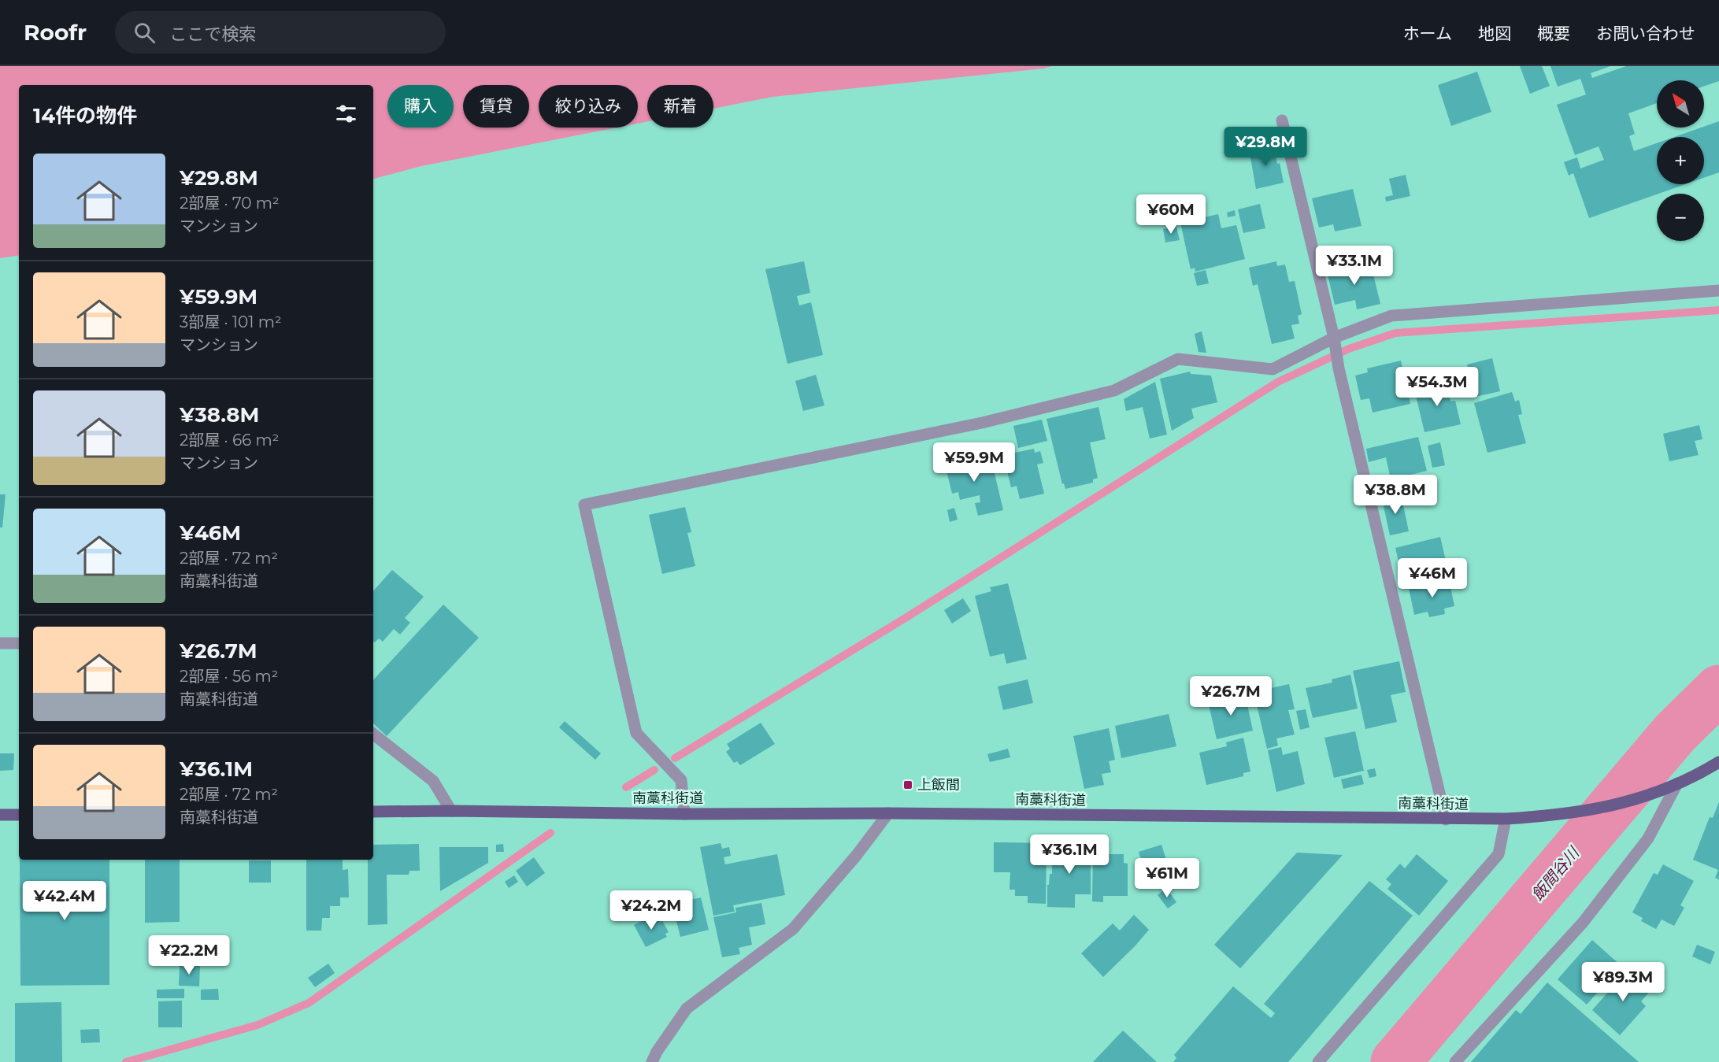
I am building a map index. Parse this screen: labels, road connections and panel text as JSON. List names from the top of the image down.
{
  "streets": {
    "main road": ["南藁科街道"]
  },
  "water": ["飯間谷川"],
  "places": {
    "transit": ["上飯間"]
  },
  "north": "top left",
  "page": {
    "header": "Roofr",
    "search": "ここで検索",
    "nav": [
      "ホーム",
      "地図",
      "概要",
      "お問い合わせ"
    ],
    "map_buttons": ["+", "−"],
    "chip": [
      "購入",
      "賃貸",
      "絞り込み",
      "新着"
    ],
    "heading": "14件の物件",
    "price": [
      "¥29.8M",
      "¥60M",
      "¥33.1M",
      "¥54.3M",
      "¥59.9M",
      "¥38.8M",
      "¥46M",
      "¥26.7M",
      "¥36.1M",
      "¥61M",
      "¥42.4M",
      "¥24.2M",
      "¥22.2M",
      "¥89.3M"
    ],
    "list": [
      {
        "name": "¥29.8M",
        "note": "2部屋 · 70 m² · マンション"
      },
      {
        "name": "¥59.9M",
        "note": "3部屋 · 101 m² · マンション"
      },
      {
        "name": "¥38.8M",
        "note": "2部屋 · 66 m² · マンション"
      },
      {
        "name": "¥46M",
        "note": "2部屋 · 72 m² · 南藁科街道"
      },
      {
        "name": "¥26.7M",
        "note": "2部屋 · 56 m² · 南藁科街道"
      },
      {
        "name": "¥36.1M",
        "note": "2部屋 · 72 m² · 南藁科街道"
      }
    ]
  }
}
